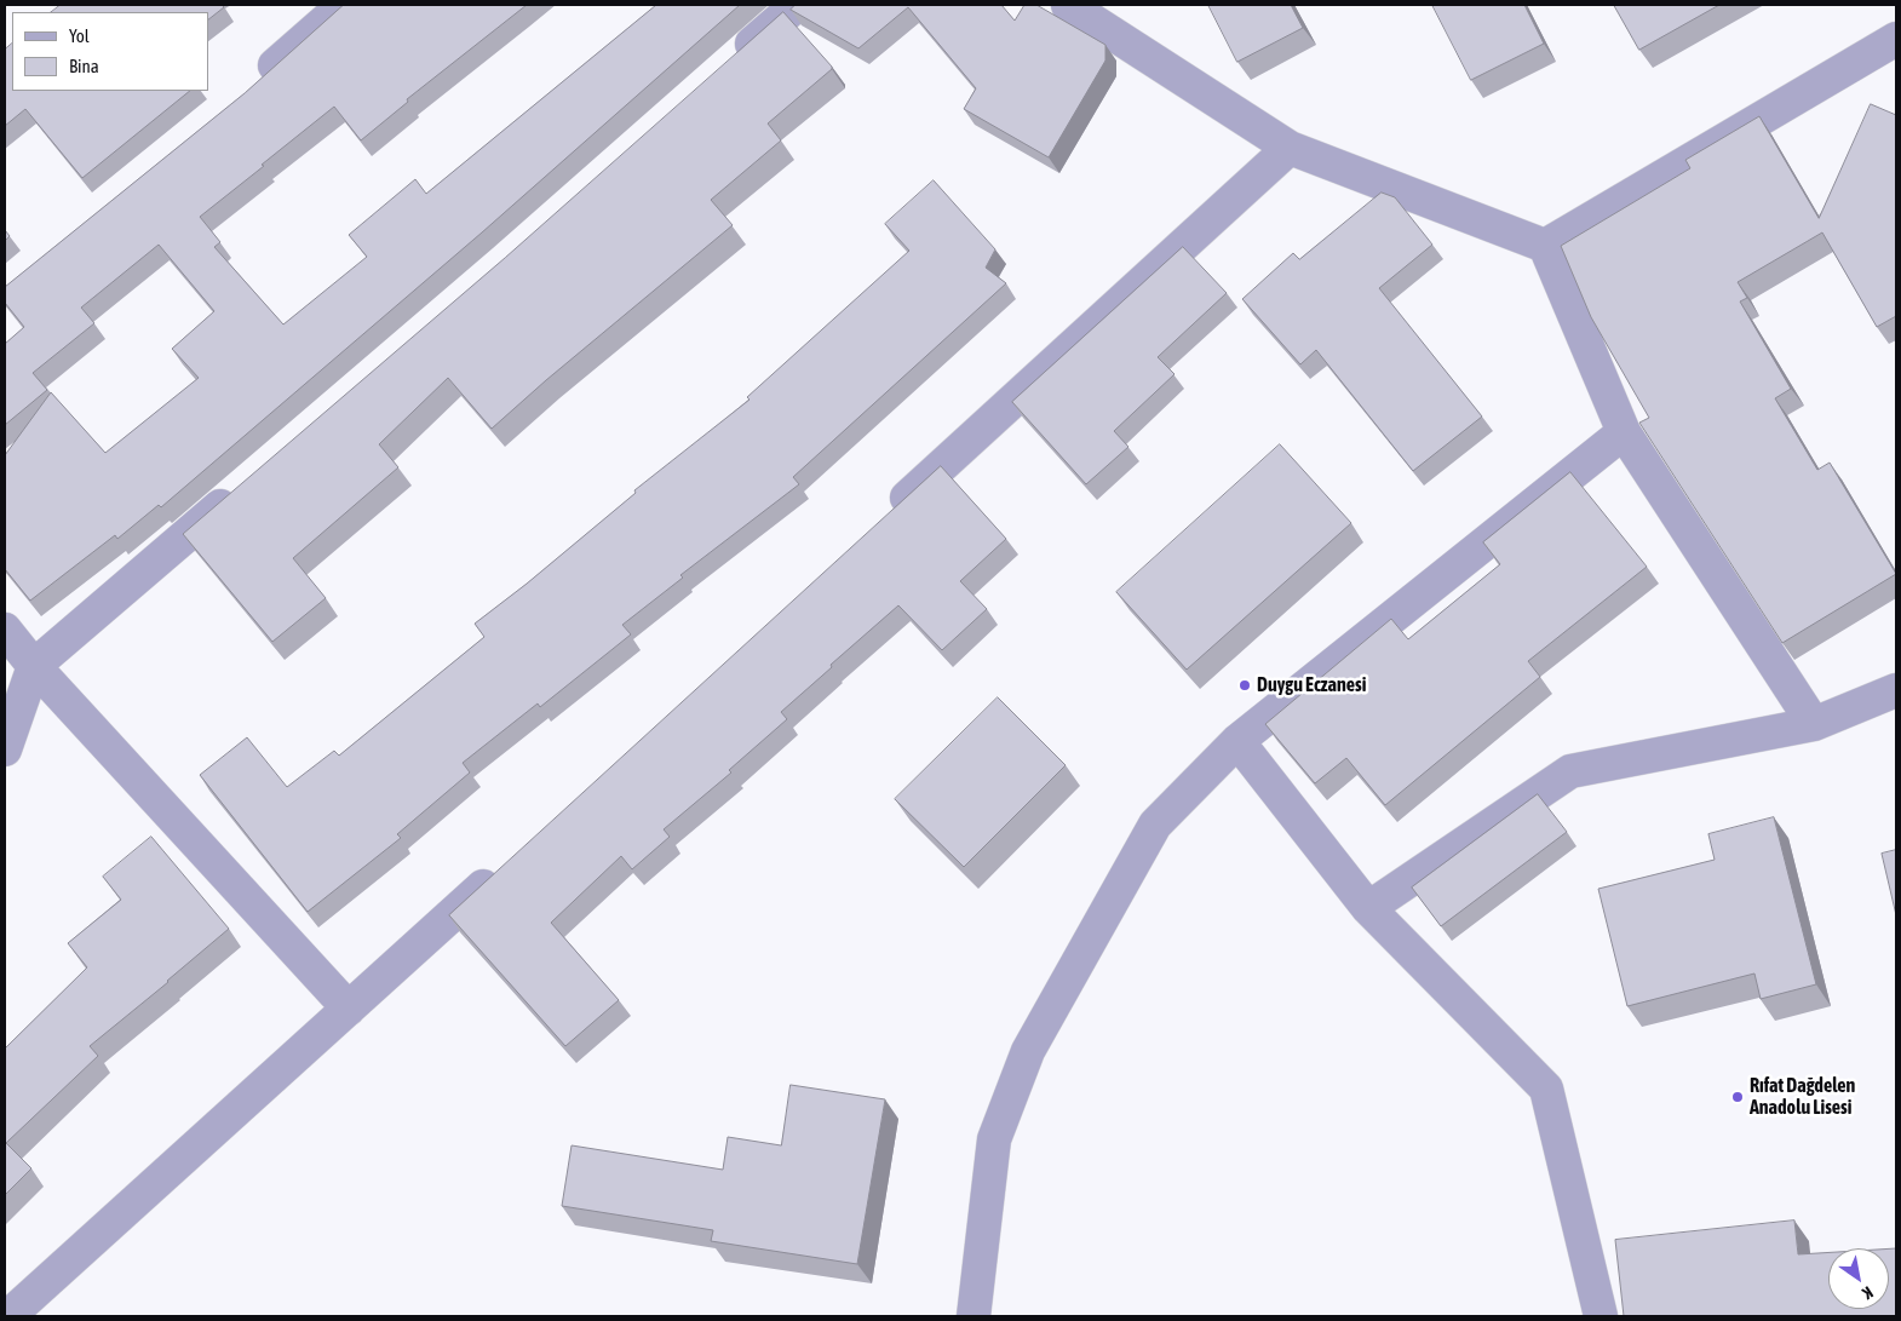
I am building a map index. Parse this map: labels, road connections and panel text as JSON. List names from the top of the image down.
{
  "places": ["Duygu Eczanesi", "Rıfat Dağdelen Anadolu Lisesi"],
  "legend": ["Yol", "Bina"],
  "north": "bottom right"
}
